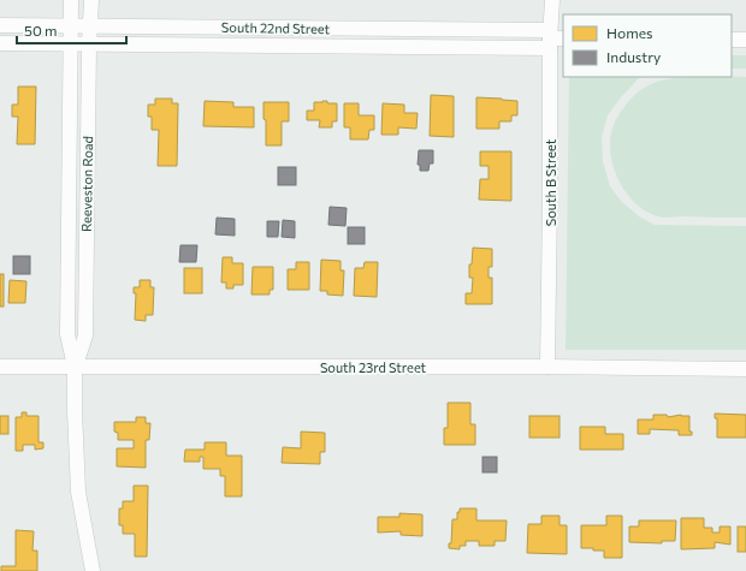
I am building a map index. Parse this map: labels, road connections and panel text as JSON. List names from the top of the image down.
{
  "streets": {
    "street": [
      "South 22nd Street",
      "South B Street",
      "Reeveston Road",
      "South 23rd Street"
    ]
  },
  "crossings": [
    ["South 22nd Street", "South B Street"],
    ["South 22nd Street", "Reeveston Road"],
    ["South B Street", "South 23rd Street"],
    ["Reeveston Road", "South 23rd Street"]
  ],
  "legend": ["Homes", "Industry"],
  "scale_bar": "50 m"
}
